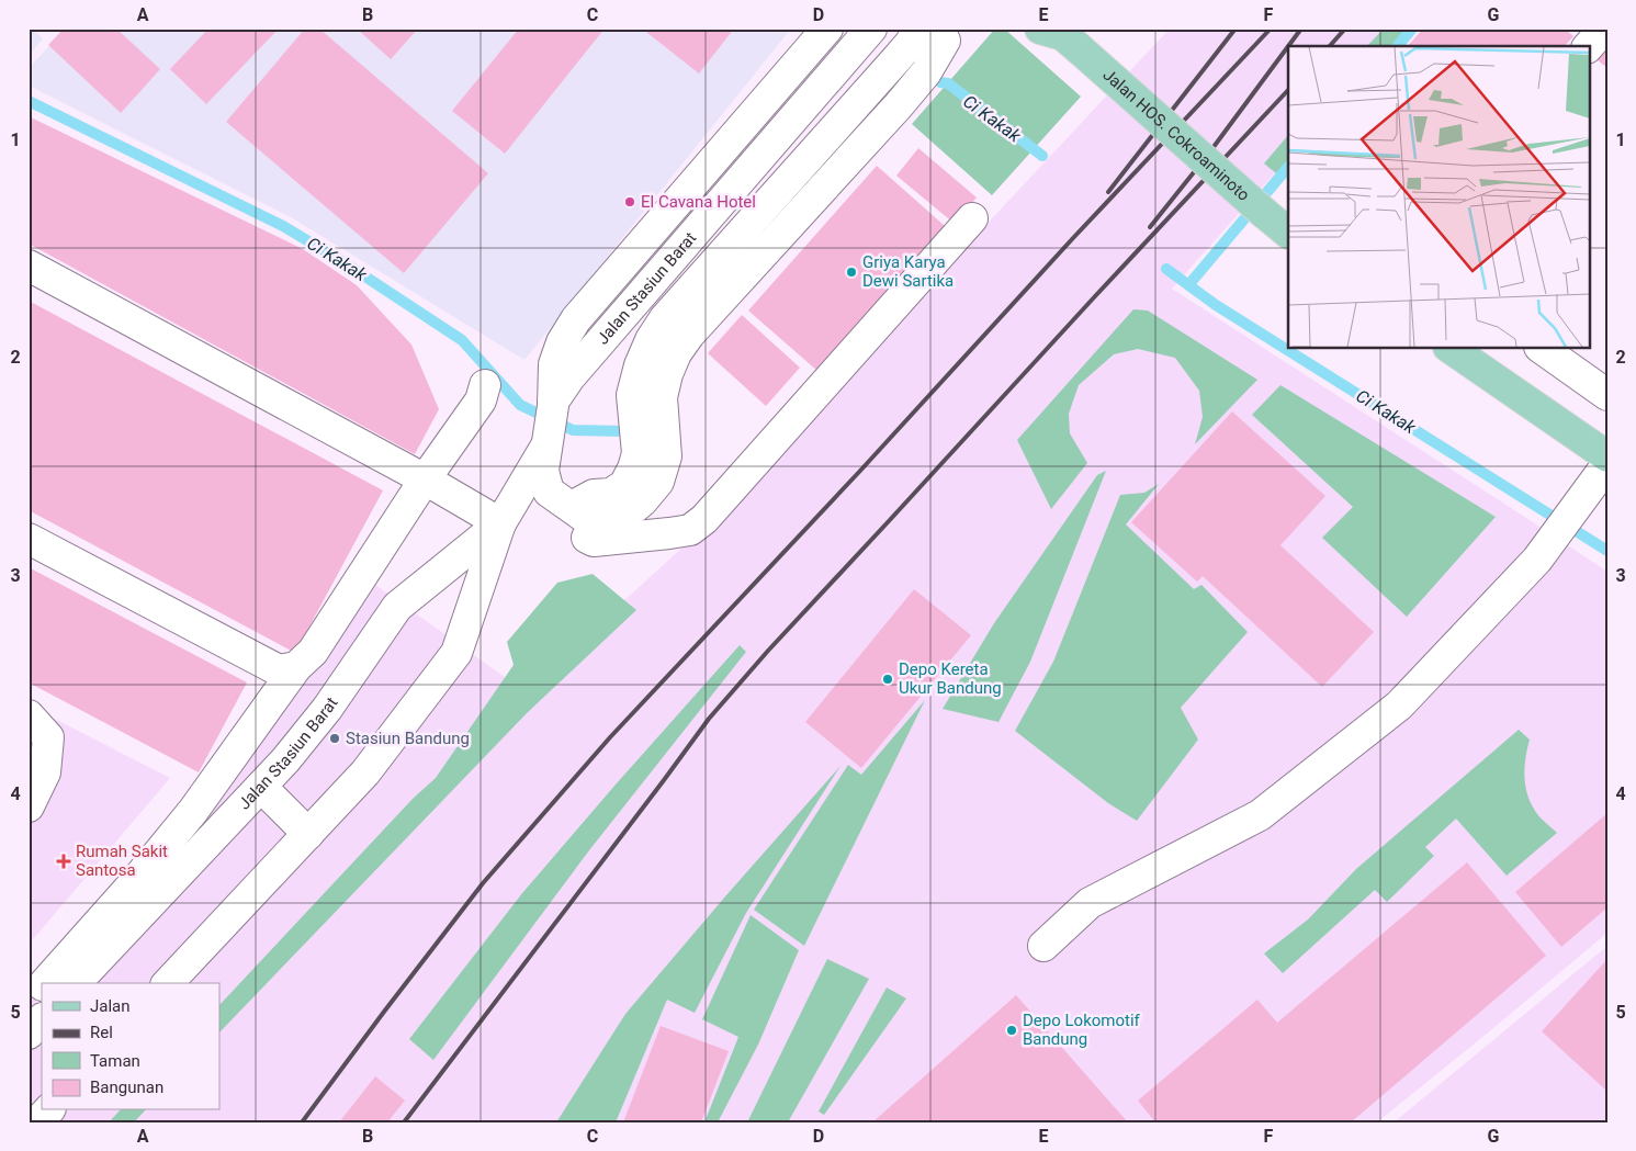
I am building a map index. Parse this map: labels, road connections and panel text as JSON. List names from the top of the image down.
{
  "streets": {
    "main road": ["Jalan HOS. Cokroaminoto"],
    "street": ["Jalan Stasiun Barat"]
  },
  "water": ["Ci Kakak"],
  "places": {
    "other": [
      "El Cavana Hotel",
      "Griya Karya Dewi Sartika",
      "Depo Kereta Ukur Bandung",
      "Stasiun Bandung",
      "Depo Lokomotif Bandung"
    ],
    "health": ["Rumah Sakit Santosa"]
  },
  "legend": [
    "Jalan",
    "Rel",
    "Taman",
    "Bangunan"
  ],
  "grid": {
    "columns": [
      "A",
      "B",
      "C",
      "D",
      "E",
      "F",
      "G"
    ],
    "rows": [
      "1",
      "2",
      "3",
      "4",
      "5"
    ]
  }
}
